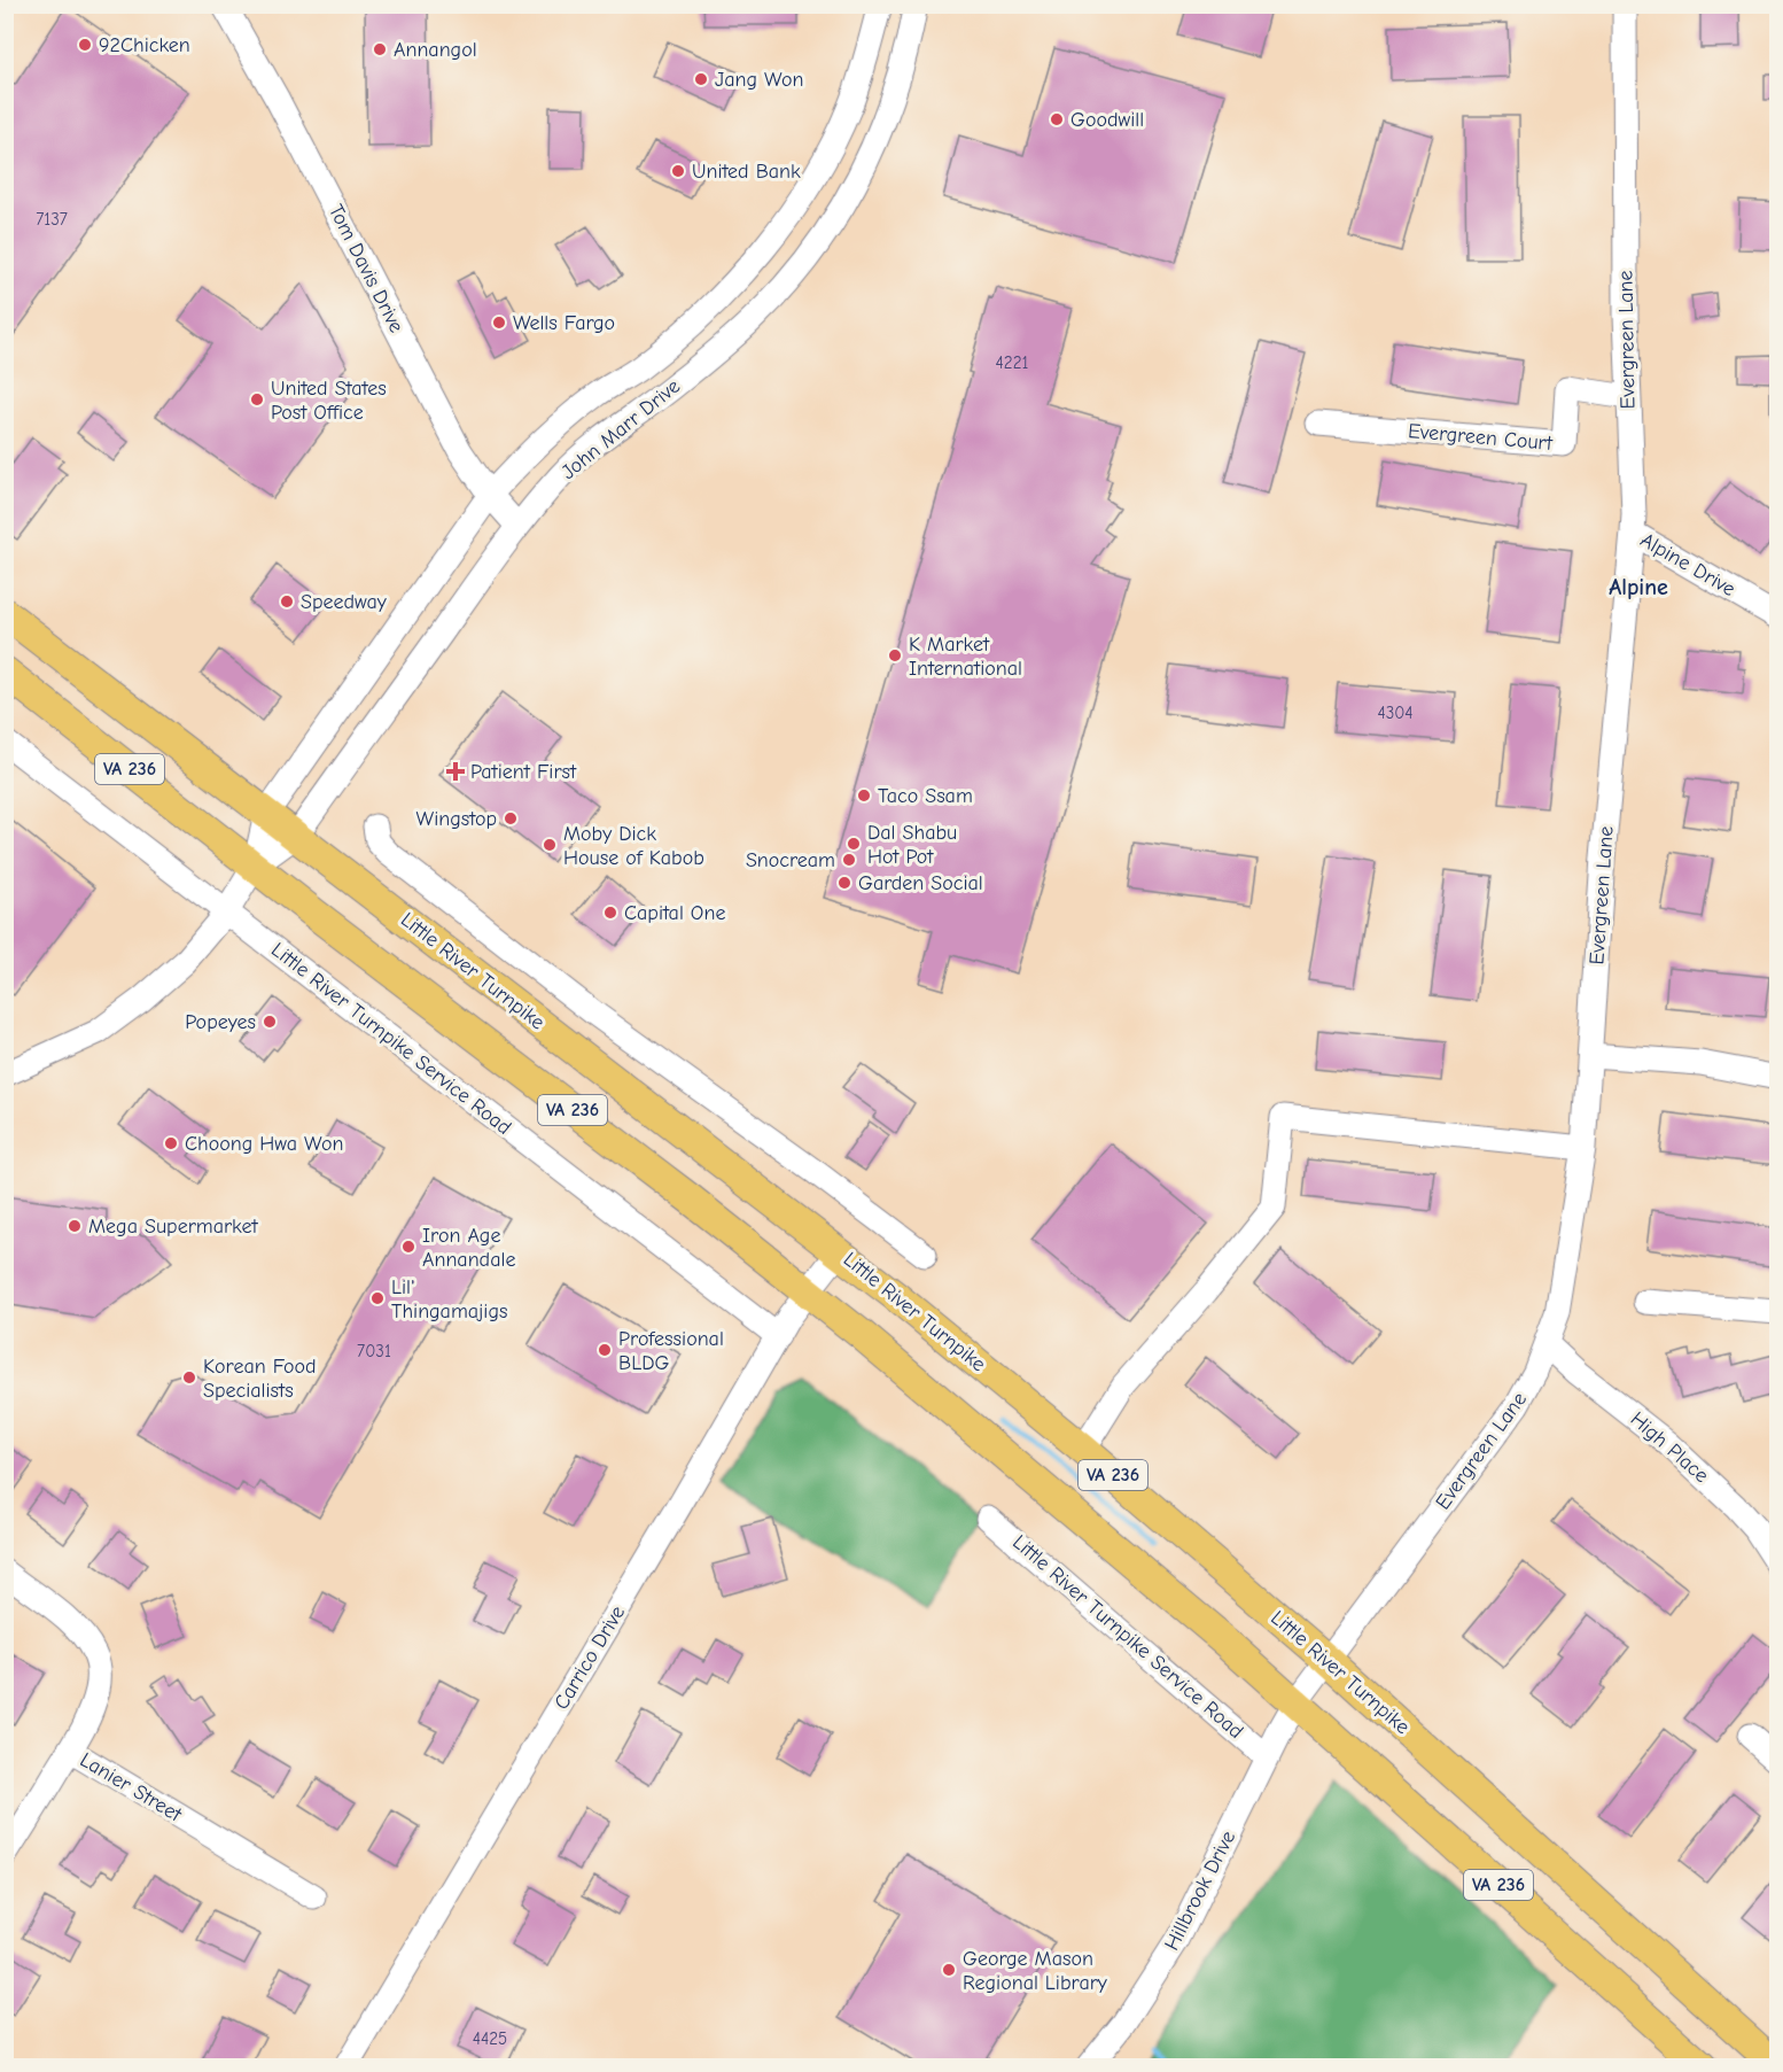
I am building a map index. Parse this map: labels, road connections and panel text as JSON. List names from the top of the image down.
{
  "streets": {
    "main road": ["VA 236", "Little River Turnpike"],
    "street": [
      "Tom Davis Drive",
      "Evergreen Lane",
      "John Marr Drive",
      "Evergreen Court",
      "Alpine Drive",
      "Little River Turnpike Service Road",
      "High Place",
      "Carrico Drive",
      "Lanier Street",
      "Hillbrook Drive"
    ]
  },
  "crossings": [
    ["Tom Davis Drive", "John Marr Drive"],
    ["Evergreen Lane", "Evergreen Court"],
    ["Evergreen Lane", "Alpine Drive"],
    ["Evergreen Lane", "VA 236"],
    ["Evergreen Lane", "Little River Turnpike"],
    ["Evergreen Lane", "High Place"],
    ["Evergreen Lane", "Hillbrook Drive"],
    ["John Marr Drive", "VA 236"],
    ["John Marr Drive", "Little River Turnpike"],
    ["John Marr Drive", "Little River Turnpike Service Road"],
    ["VA 236", "Carrico Drive"],
    ["VA 236", "Hillbrook Drive"],
    ["Little River Turnpike", "Carrico Drive"],
    ["Little River Turnpike Service Road", "Carrico Drive"],
    ["Little River Turnpike Service Road", "Hillbrook Drive"]
  ],
  "districts": ["Alpine"],
  "places": {
    "other": [
      "92Chicken",
      "Annangol",
      "Jang Won",
      "Goodwill",
      "United Bank",
      "Wells Fargo",
      "United States Post Office",
      "Speedway",
      "K Market International",
      "Taco Ssam",
      "Wingstop",
      "Dal Shabu Hot Pot",
      "Moby Dick House of Kabob",
      "Snocream",
      "Garden Social",
      "Capital One",
      "Popeyes",
      "Choong Hwa Won",
      "Mega Supermarket",
      "Iron Age Annandale",
      "Lil' Thingamajigs",
      "Professional BLDG",
      "Korean Food Specialists",
      "George Mason Regional Library"
    ],
    "health": ["Patient First"]
  },
  "house_numbers": [
    "7137",
    "4221",
    "4304",
    "7031",
    "4425"
  ]
}
